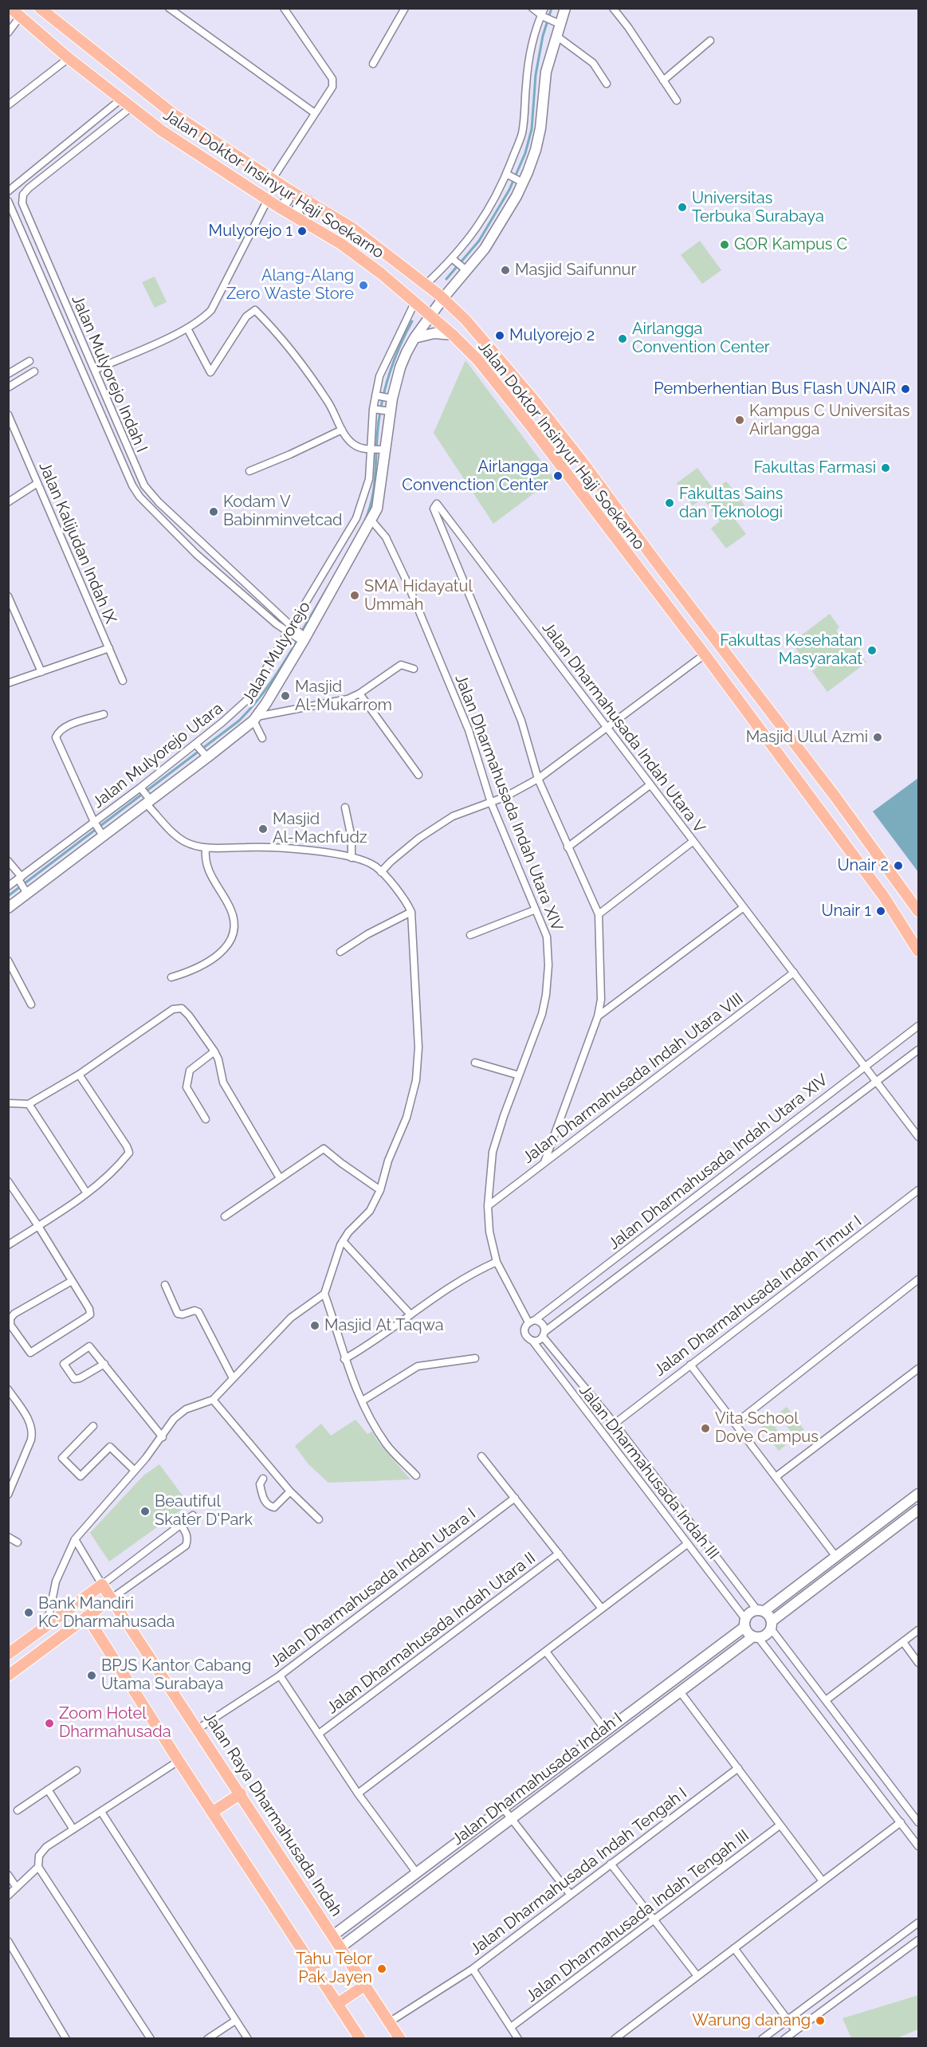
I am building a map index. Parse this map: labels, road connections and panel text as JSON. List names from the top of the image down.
{
  "streets": {
    "main road": [
      "Jalan Doktor Insinyur Haji Soekarno",
      "Jalan Mulyorejo",
      "Jalan Dharmahusada Indah I",
      "Jalan Raya Dharmahusada Indah"
    ],
    "street": [
      "Jalan Mulyorejo Indah I",
      "Jalan Kalijudan Indah IX",
      "Jalan Dharmahusada Indah Utara V",
      "Jalan Mulyorejo Utara",
      "Jalan Dharmahusada Indah Utara XIV",
      "Jalan Dharmahusada Indah Utara VIII",
      "Jalan Dharmahusada Indah Timur I",
      "Jalan Dharmahusada Indah III",
      "Jalan Dharmahusada Indah Utara I",
      "Jalan Dharmahusada Indah Utara II",
      "Jalan Dharmahusada Indah Tengah I",
      "Jalan Dharmahusada Indah Tengah III"
    ]
  },
  "crossings": [
    ["Jalan Doktor Insinyur Haji Soekarno", "Jalan Mulyorejo Indah I"],
    ["Jalan Doktor Insinyur Haji Soekarno", "Jalan Mulyorejo"],
    ["Jalan Doktor Insinyur Haji Soekarno", "Jalan Mulyorejo Utara"],
    ["Jalan Mulyorejo Indah I", "Jalan Mulyorejo Utara"],
    ["Jalan Mulyorejo", "Jalan Mulyorejo Utara"],
    ["Jalan Mulyorejo", "Jalan Dharmahusada Indah Utara XIV"],
    ["Jalan Dharmahusada Indah Utara V", "Jalan Dharmahusada Indah Utara XIV"],
    ["Jalan Dharmahusada Indah Utara V", "Jalan Dharmahusada Indah Utara VIII"],
    ["Jalan Dharmahusada Indah Utara XIV", "Jalan Dharmahusada Indah Utara VIII"],
    ["Jalan Dharmahusada Indah Utara XIV", "Jalan Dharmahusada Indah III"],
    ["Jalan Dharmahusada Indah Timur I", "Jalan Dharmahusada Indah III"],
    ["Jalan Dharmahusada Indah III", "Jalan Dharmahusada Indah I"],
    ["Jalan Dharmahusada Indah Utara I", "Jalan Dharmahusada Indah Utara II"],
    ["Jalan Dharmahusada Indah Utara I", "Jalan Raya Dharmahusada Indah"],
    ["Jalan Dharmahusada Indah Utara II", "Jalan Dharmahusada Indah I"],
    ["Jalan Dharmahusada Indah I", "Jalan Raya Dharmahusada Indah"],
    ["Jalan Raya Dharmahusada Indah", "Jalan Dharmahusada Indah Tengah I"]
  ],
  "places": [
    "Universitas Terbuka Surabaya",
    "Mulyorejo 1",
    "GOR Kampus C",
    "Masjid Saifunnur",
    "Alang-Alang Zero Waste Store",
    "Mulyorejo 2",
    "Airlangga Convention Center",
    "Pemberhentian Bus Flash UNAIR",
    "Kampus C Universitas Airlangga",
    "Fakultas Farmasi",
    "Airlangga Convenction Center",
    "Fakultas Sains dan Teknologi",
    "Kodam V Babinminvetcad",
    "SMA Hidayatul Ummah",
    "Fakultas Kesehatan Masyarakat",
    "Masjid Al-Mukarrom",
    "Masjid Ulul Azmi",
    "Masjid Al-Machfudz",
    "Unair 2",
    "Unair 1",
    "Masjid At Taqwa",
    "Vita School Dove Campus",
    "Beautiful Skater D'Park",
    "Bank Mandiri KC Dharmahusada",
    "BPJS Kantor Cabang Utama Surabaya",
    "Zoom Hotel Dharmahusada",
    "Tahu Telor Pak Jayen",
    "Warung danang"
  ]
}
